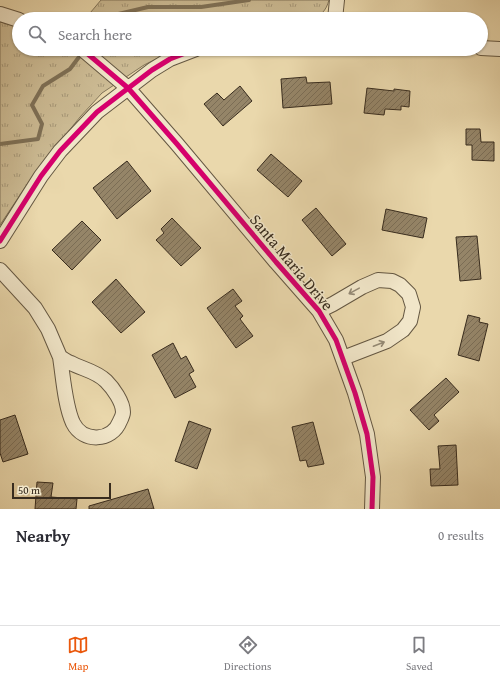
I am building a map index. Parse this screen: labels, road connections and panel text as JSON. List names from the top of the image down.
{
  "streets": {
    "street": ["Santa Maria Drive"]
  },
  "scale_bar": "50 m",
  "page": {
    "search": "Search here",
    "scale": "50 m",
    "heading": ["Nearby", "0 results"],
    "nav": ["Map", "Directions", "Saved"]
  }
}
